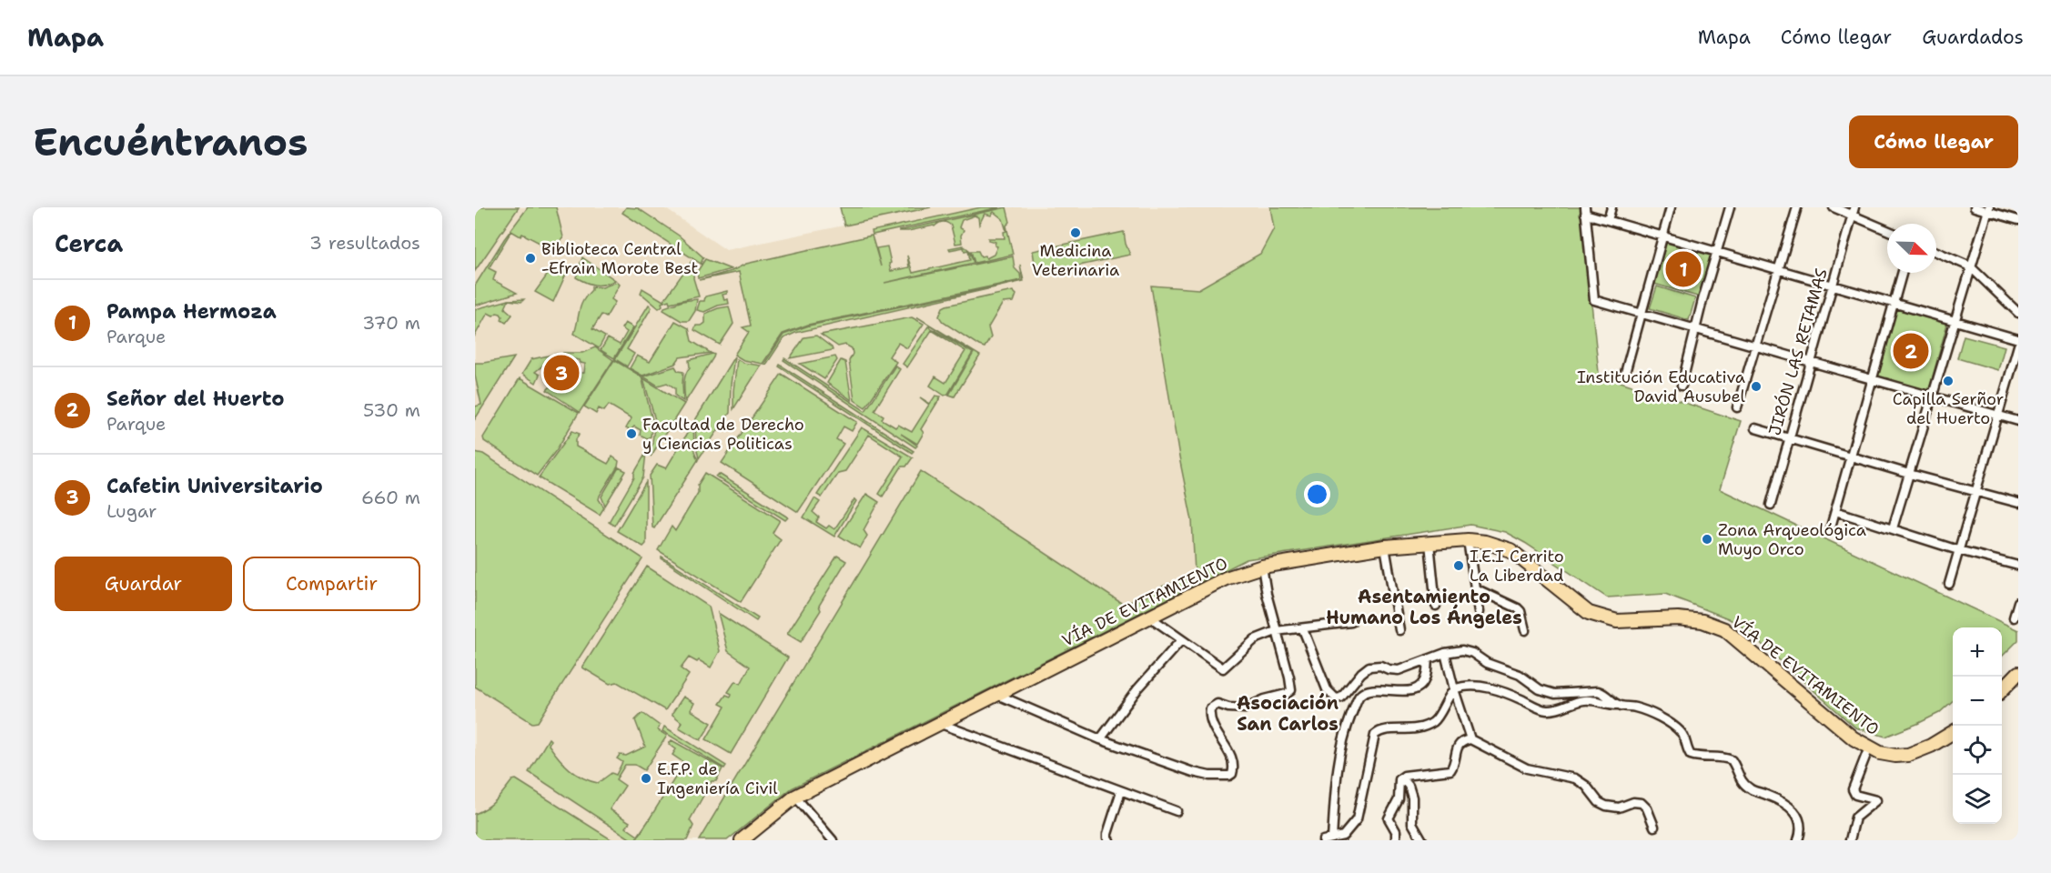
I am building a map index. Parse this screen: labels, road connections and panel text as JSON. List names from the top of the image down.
{
  "streets": {
    "highway": ["VÍA DE EVITAMIENTO"],
    "street": ["JIRÓN LAS RETAMAS"]
  },
  "districts": ["Asentamiento Humano Los Ángeles", "Asociación San Carlos"],
  "places": [
    "Medicina Veterinaria",
    "Biblioteca Central -Efrain Morote Best",
    "Capilla Serñor del Huerto",
    "Institución Educativa David Ausubel",
    "Facultad de Derecho y Ciencias Politicas",
    "Zona Arqueológica Muyo Orco",
    "I.E.I Cerrito La Liberdad",
    "E.F.P. de Ingeniería Civil"
  ],
  "north": "bottom right",
  "page": {
    "header": "Mapa",
    "nav": ["Mapa", "Cómo llegar", "Guardados"],
    "buttons": [
      "Cómo llegar",
      ["Guardar", "Compartir"]
    ],
    "title": "Encuéntranos",
    "heading": ["Cerca", "3 resultados"],
    "pins": ["1", "2", "3"],
    "list": [
      {
        "mark": "1",
        "name": "Pampa Hermoza",
        "note": "Parque",
        "value": "370 m"
      },
      {
        "mark": "2",
        "name": "Señor del Huerto",
        "note": "Parque",
        "value": "530 m"
      },
      {
        "mark": "3",
        "name": "Cafetin Universitario",
        "note": "Lugar",
        "value": "660 m"
      }
    ],
    "map_buttons": ["+", "−"]
  }
}
